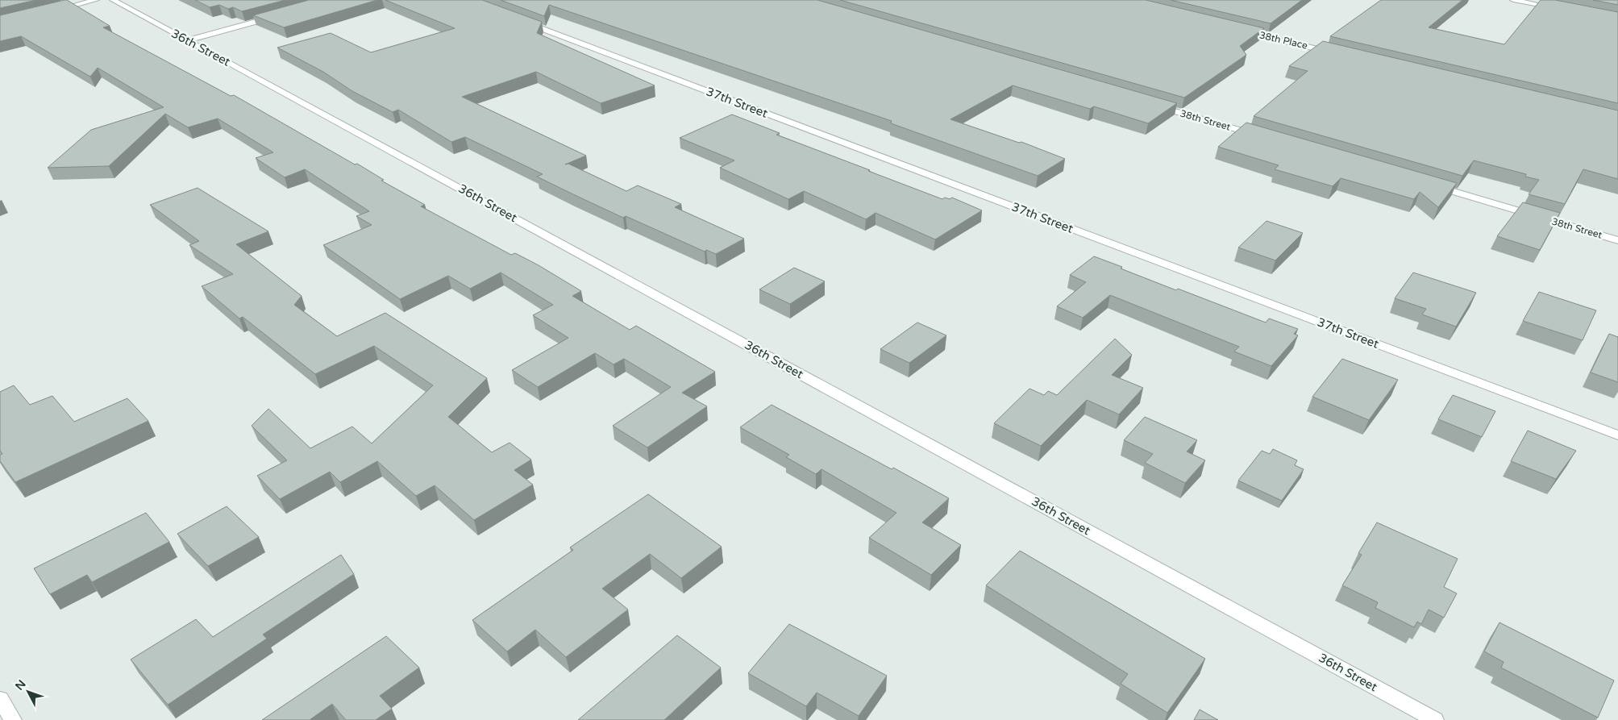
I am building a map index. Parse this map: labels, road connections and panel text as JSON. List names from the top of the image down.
{
  "streets": {
    "street": [
      "38th Place",
      "36th Street",
      "37th Street",
      "38th Street"
    ]
  },
  "north": "top left"
}
